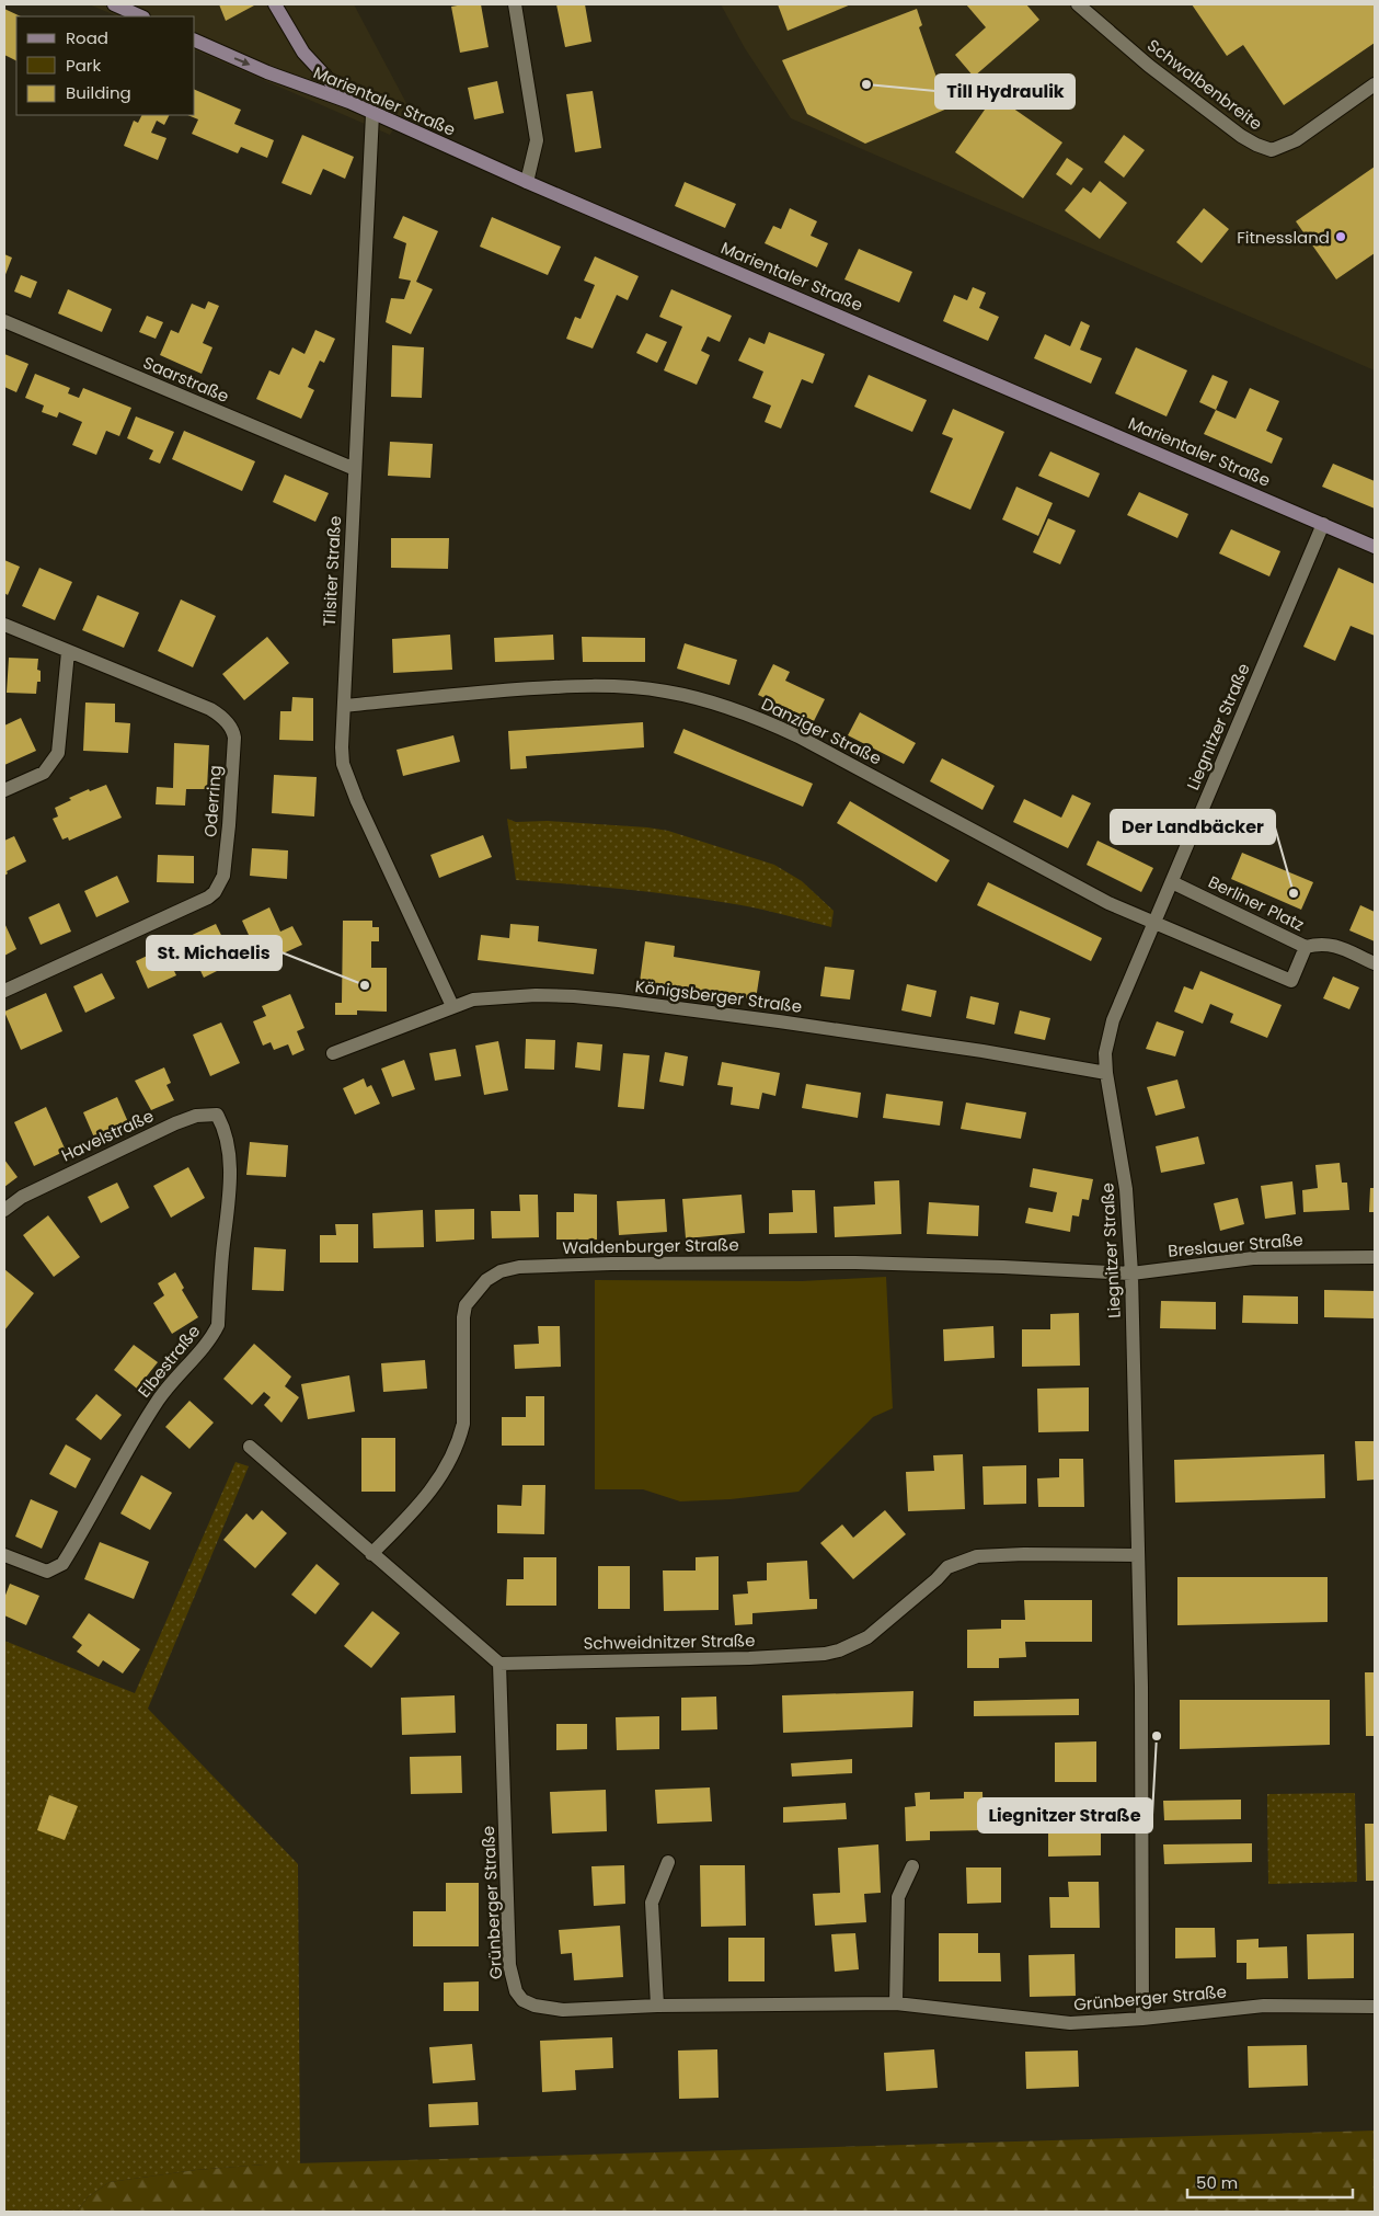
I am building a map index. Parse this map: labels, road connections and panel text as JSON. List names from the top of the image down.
{
  "streets": {
    "main road": ["Marientaler Straße"],
    "street": [
      "Schwalbenbreite",
      "Saarstraße",
      "Tilsiter Straße",
      "Liegnitzer Straße",
      "Danziger Straße",
      "Oderring",
      "Berliner Platz",
      "Königsberger Straße",
      "Havelstraße",
      "Breslauer Straße",
      "Waldenburger Straße",
      "Elbestraße",
      "Schweidnitzer Straße",
      "Grünberger Straße"
    ]
  },
  "crossings": [
    ["Marientaler Straße", "Tilsiter Straße"],
    ["Marientaler Straße", "Liegnitzer Straße"],
    ["Saarstraße", "Tilsiter Straße"],
    ["Tilsiter Straße", "Danziger Straße"],
    ["Tilsiter Straße", "Königsberger Straße"],
    ["Liegnitzer Straße", "Danziger Straße"],
    ["Liegnitzer Straße", "Berliner Platz"],
    ["Liegnitzer Straße", "Königsberger Straße"],
    ["Liegnitzer Straße", "Breslauer Straße"],
    ["Liegnitzer Straße", "Waldenburger Straße"],
    ["Liegnitzer Straße", "Schweidnitzer Straße"],
    ["Liegnitzer Straße", "Grünberger Straße"],
    ["Danziger Straße", "Berliner Platz"],
    ["Havelstraße", "Elbestraße"],
    ["Breslauer Straße", "Waldenburger Straße"],
    ["Schweidnitzer Straße", "Grünberger Straße"]
  ],
  "places": [
    "Till Hydraulik",
    "Fitnessland",
    "Der Landbäcker",
    "St. Michaelis",
    "Liegnitzer Straße"
  ],
  "legend": ["Road", "Park", "Building"],
  "scale_bar": "50 m"
}
